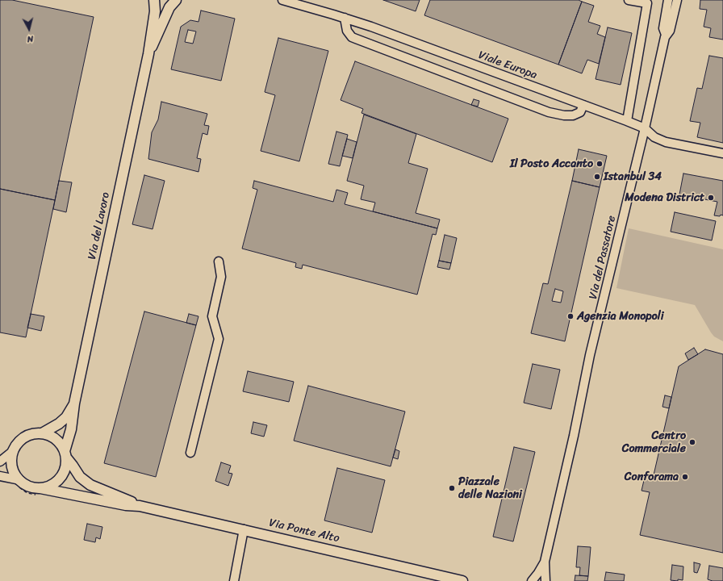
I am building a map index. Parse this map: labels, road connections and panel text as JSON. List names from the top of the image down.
{
  "streets": {
    "main road": ["Via del Lavoro", "Via Ponte Alto"],
    "street": ["Viale Europa", "Via del Passatore"]
  },
  "crossings": [
    ["Viale Europa", "Via del Passatore"],
    ["Via del Lavoro", "Via Ponte Alto"]
  ],
  "places": [
    "Il Posto Accanto",
    "Istanbul 34",
    "Modena District",
    "Agenzia Monopoli",
    "Centro Commerciale",
    "Conforama",
    "Piazzale delle Nazioni"
  ],
  "north": "bottom"
}
